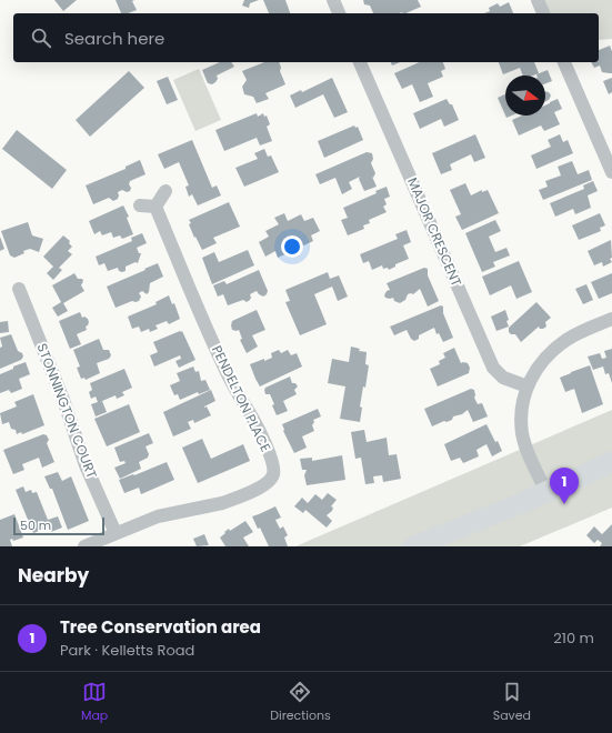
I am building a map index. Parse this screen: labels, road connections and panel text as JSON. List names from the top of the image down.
{
  "streets": {
    "street": ["MAJOR CRESCENT", "PENDELTON PLACE", "STONNINGTON COURT"]
  },
  "crossings": [
    ["PENDELTON PLACE", "STONNINGTON COURT"]
  ],
  "scale_bar": "50 m",
  "north": "right",
  "page": {
    "search": "Search here",
    "pins": "1",
    "scale": "50 m",
    "heading": "Nearby",
    "list": [
      {
        "mark": "1",
        "name": "Tree Conservation area",
        "note": "Park · Kelletts Road",
        "value": "210 m"
      }
    ],
    "nav": ["Map", "Directions", "Saved"]
  }
}
